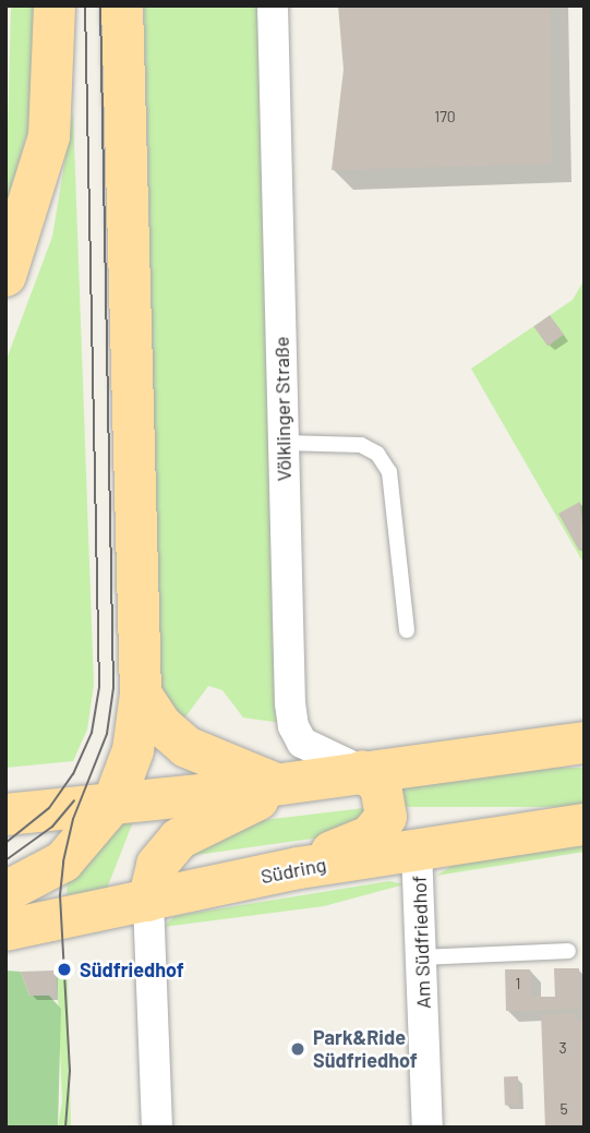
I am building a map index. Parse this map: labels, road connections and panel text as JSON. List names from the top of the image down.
{
  "streets": {
    "main road": ["Südring"],
    "street": ["Völklinger Straße", "Am Südfriedhof"]
  },
  "crossings": [
    ["Südring", "Am Südfriedhof"]
  ],
  "places": ["Südfriedhof", "Park&Ride Südfriedhof"],
  "house_numbers": [
    "170",
    "1",
    "3",
    "5"
  ]
}
